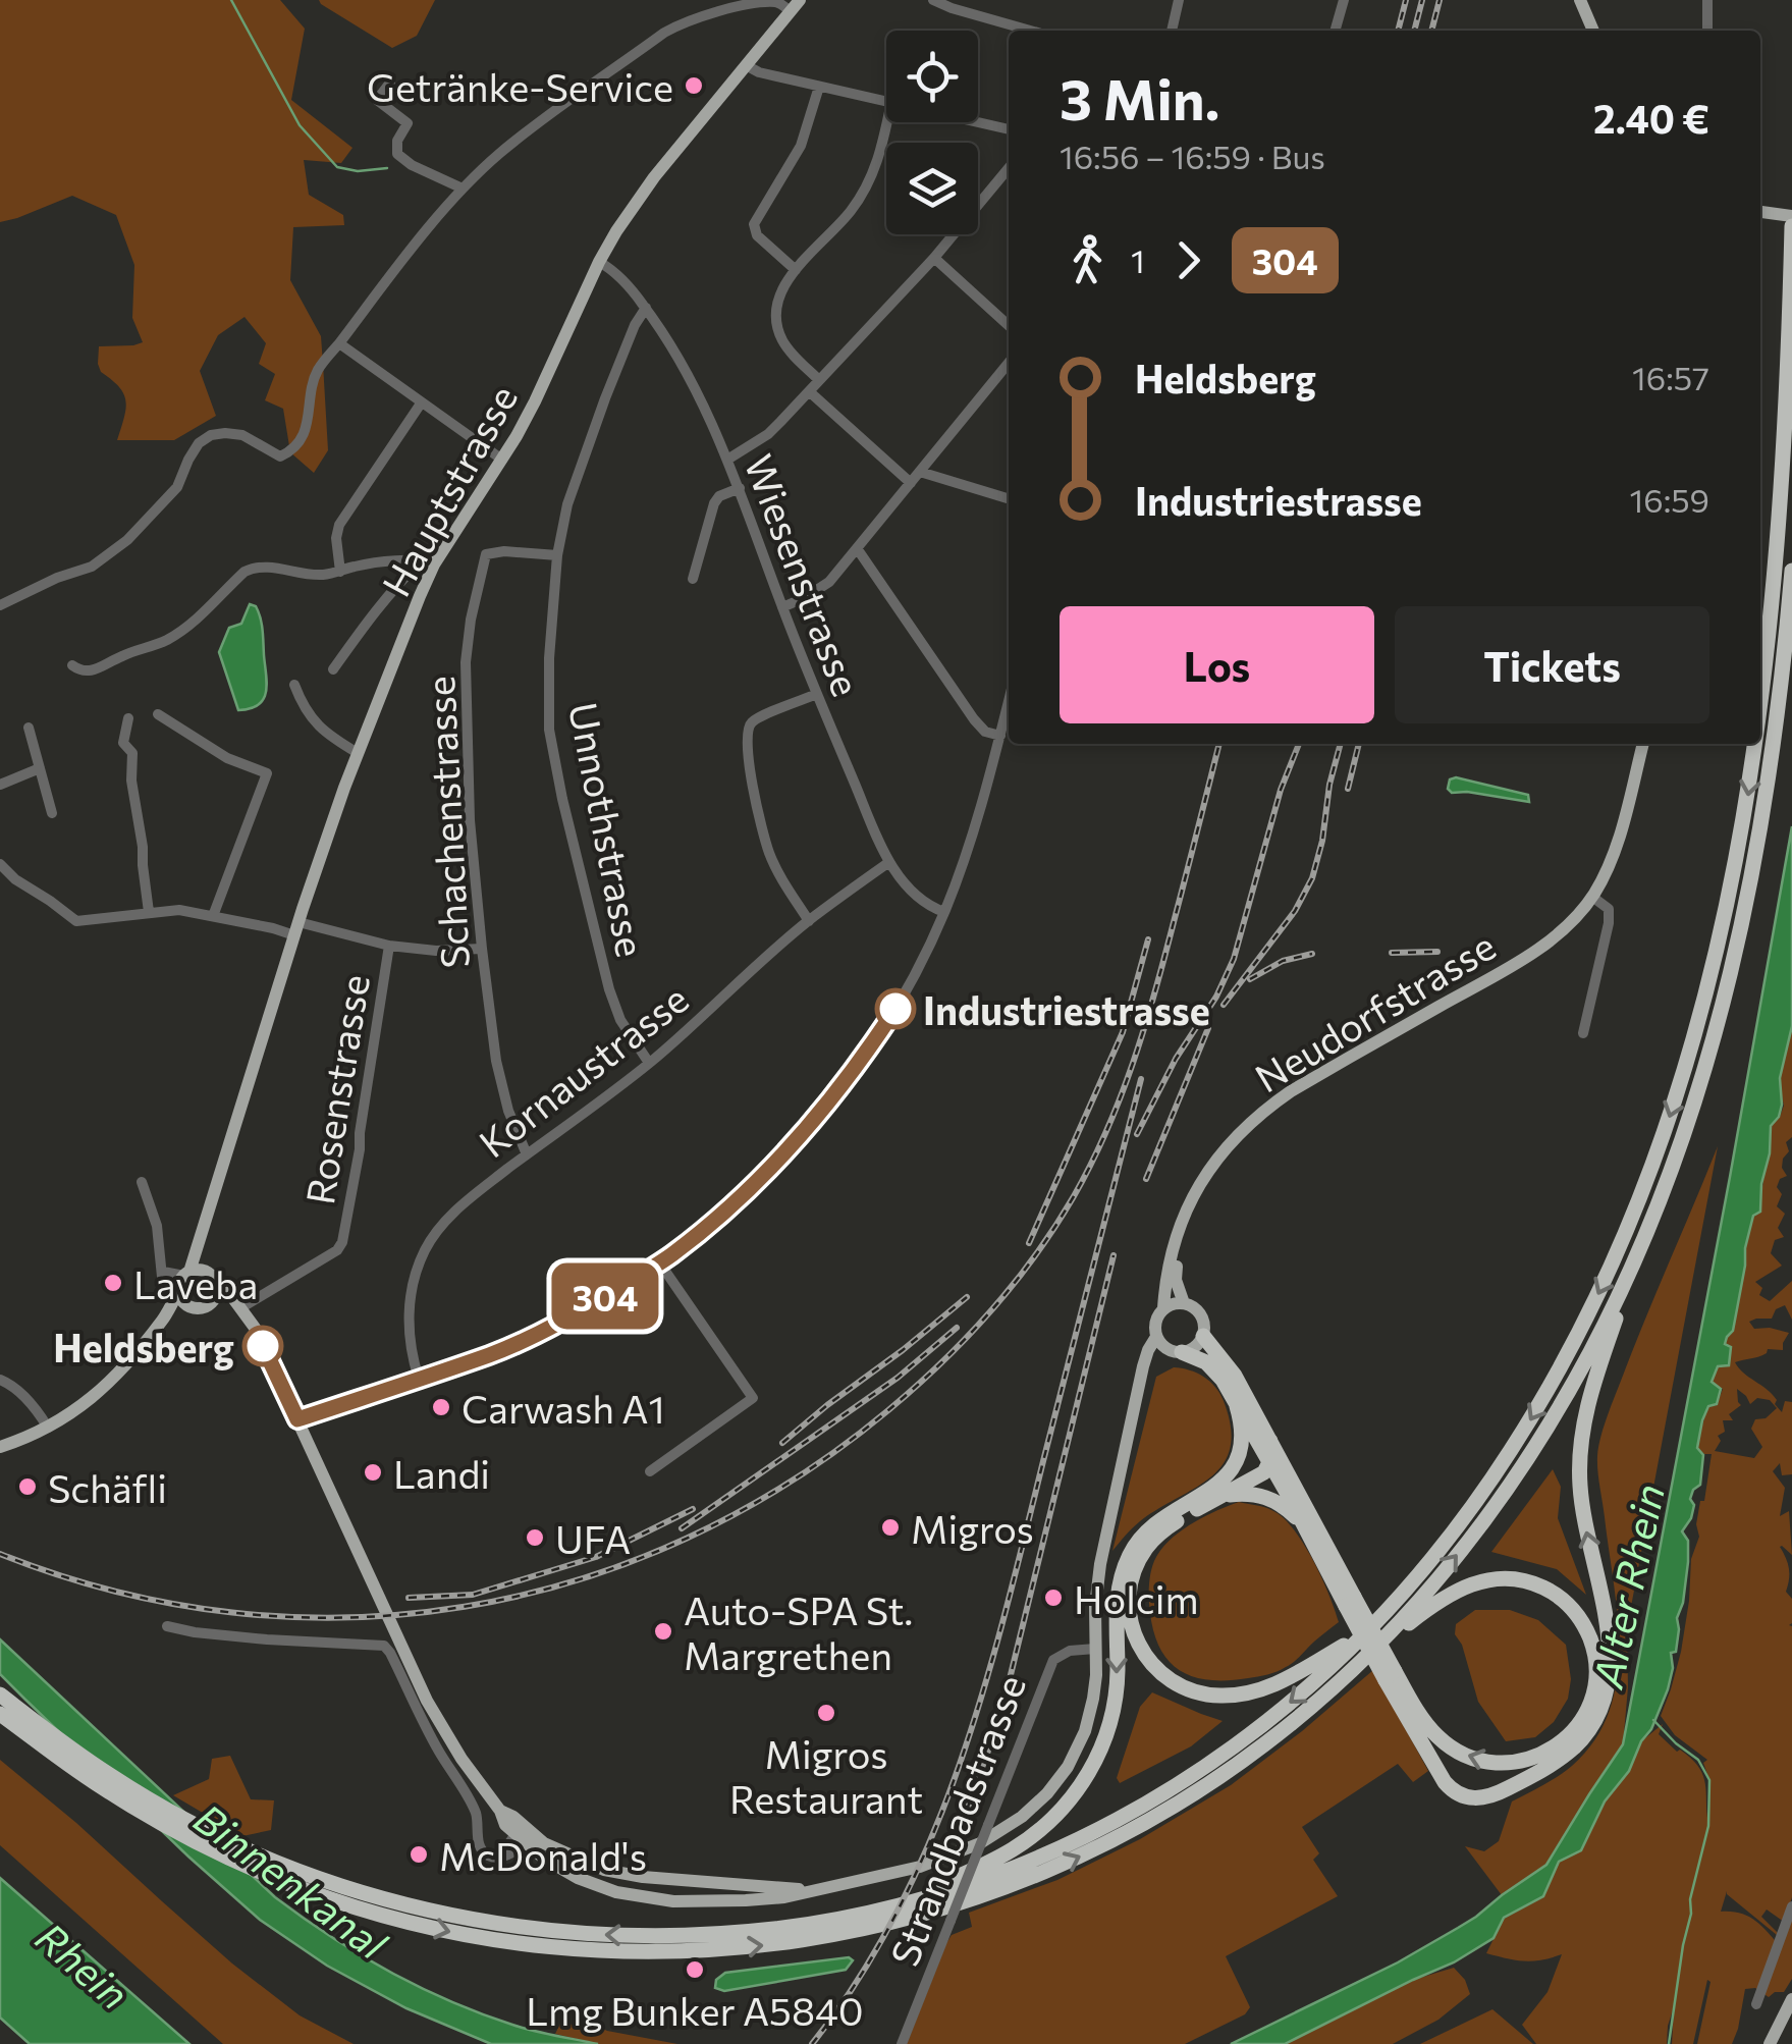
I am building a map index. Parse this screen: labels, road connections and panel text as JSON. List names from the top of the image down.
{
  "streets": {
    "main road": ["Hauptstrasse", "Neudorfstrasse"],
    "street": [
      "Wiesenstrasse",
      "Schachenstrasse",
      "Unnothstrasse",
      "Kornaustrasse",
      "Rosenstrasse",
      "Strandbadstrasse"
    ]
  },
  "crossings": [
    ["Hauptstrasse", "Wiesenstrasse"],
    ["Wiesenstrasse", "Unnothstrasse"],
    ["Wiesenstrasse", "Kornaustrasse"],
    ["Schachenstrasse", "Unnothstrasse"],
    ["Schachenstrasse", "Kornaustrasse"],
    ["Unnothstrasse", "Kornaustrasse"]
  ],
  "water": ["Alter Rhein", "Binnenkanal", "Rhein"],
  "places": [
    "Getränke-Service",
    "Industriestrasse",
    "Laveba",
    "Heldsberg",
    "Carwash A1",
    "Landi",
    "Schäfli",
    "Migros",
    "UFA",
    "Holcim",
    "Auto-SPA St. Margrethen",
    "Migros Restaurant",
    "McDonald's",
    "Lmg Bunker A5840"
  ],
  "lines": ["bus line 304"],
  "page": {
    "on_map": "304",
    "heading": ["3 Min.", "16:56 – 16:59 · Bus", "2.40 €"],
    "legs": ["1", "304"],
    "list": [
      {
        "name": "Heldsberg",
        "value": "16:57"
      },
      {
        "name": "Industriestrasse",
        "value": "16:59"
      }
    ],
    "buttons": ["Los", "Tickets"]
  }
}
